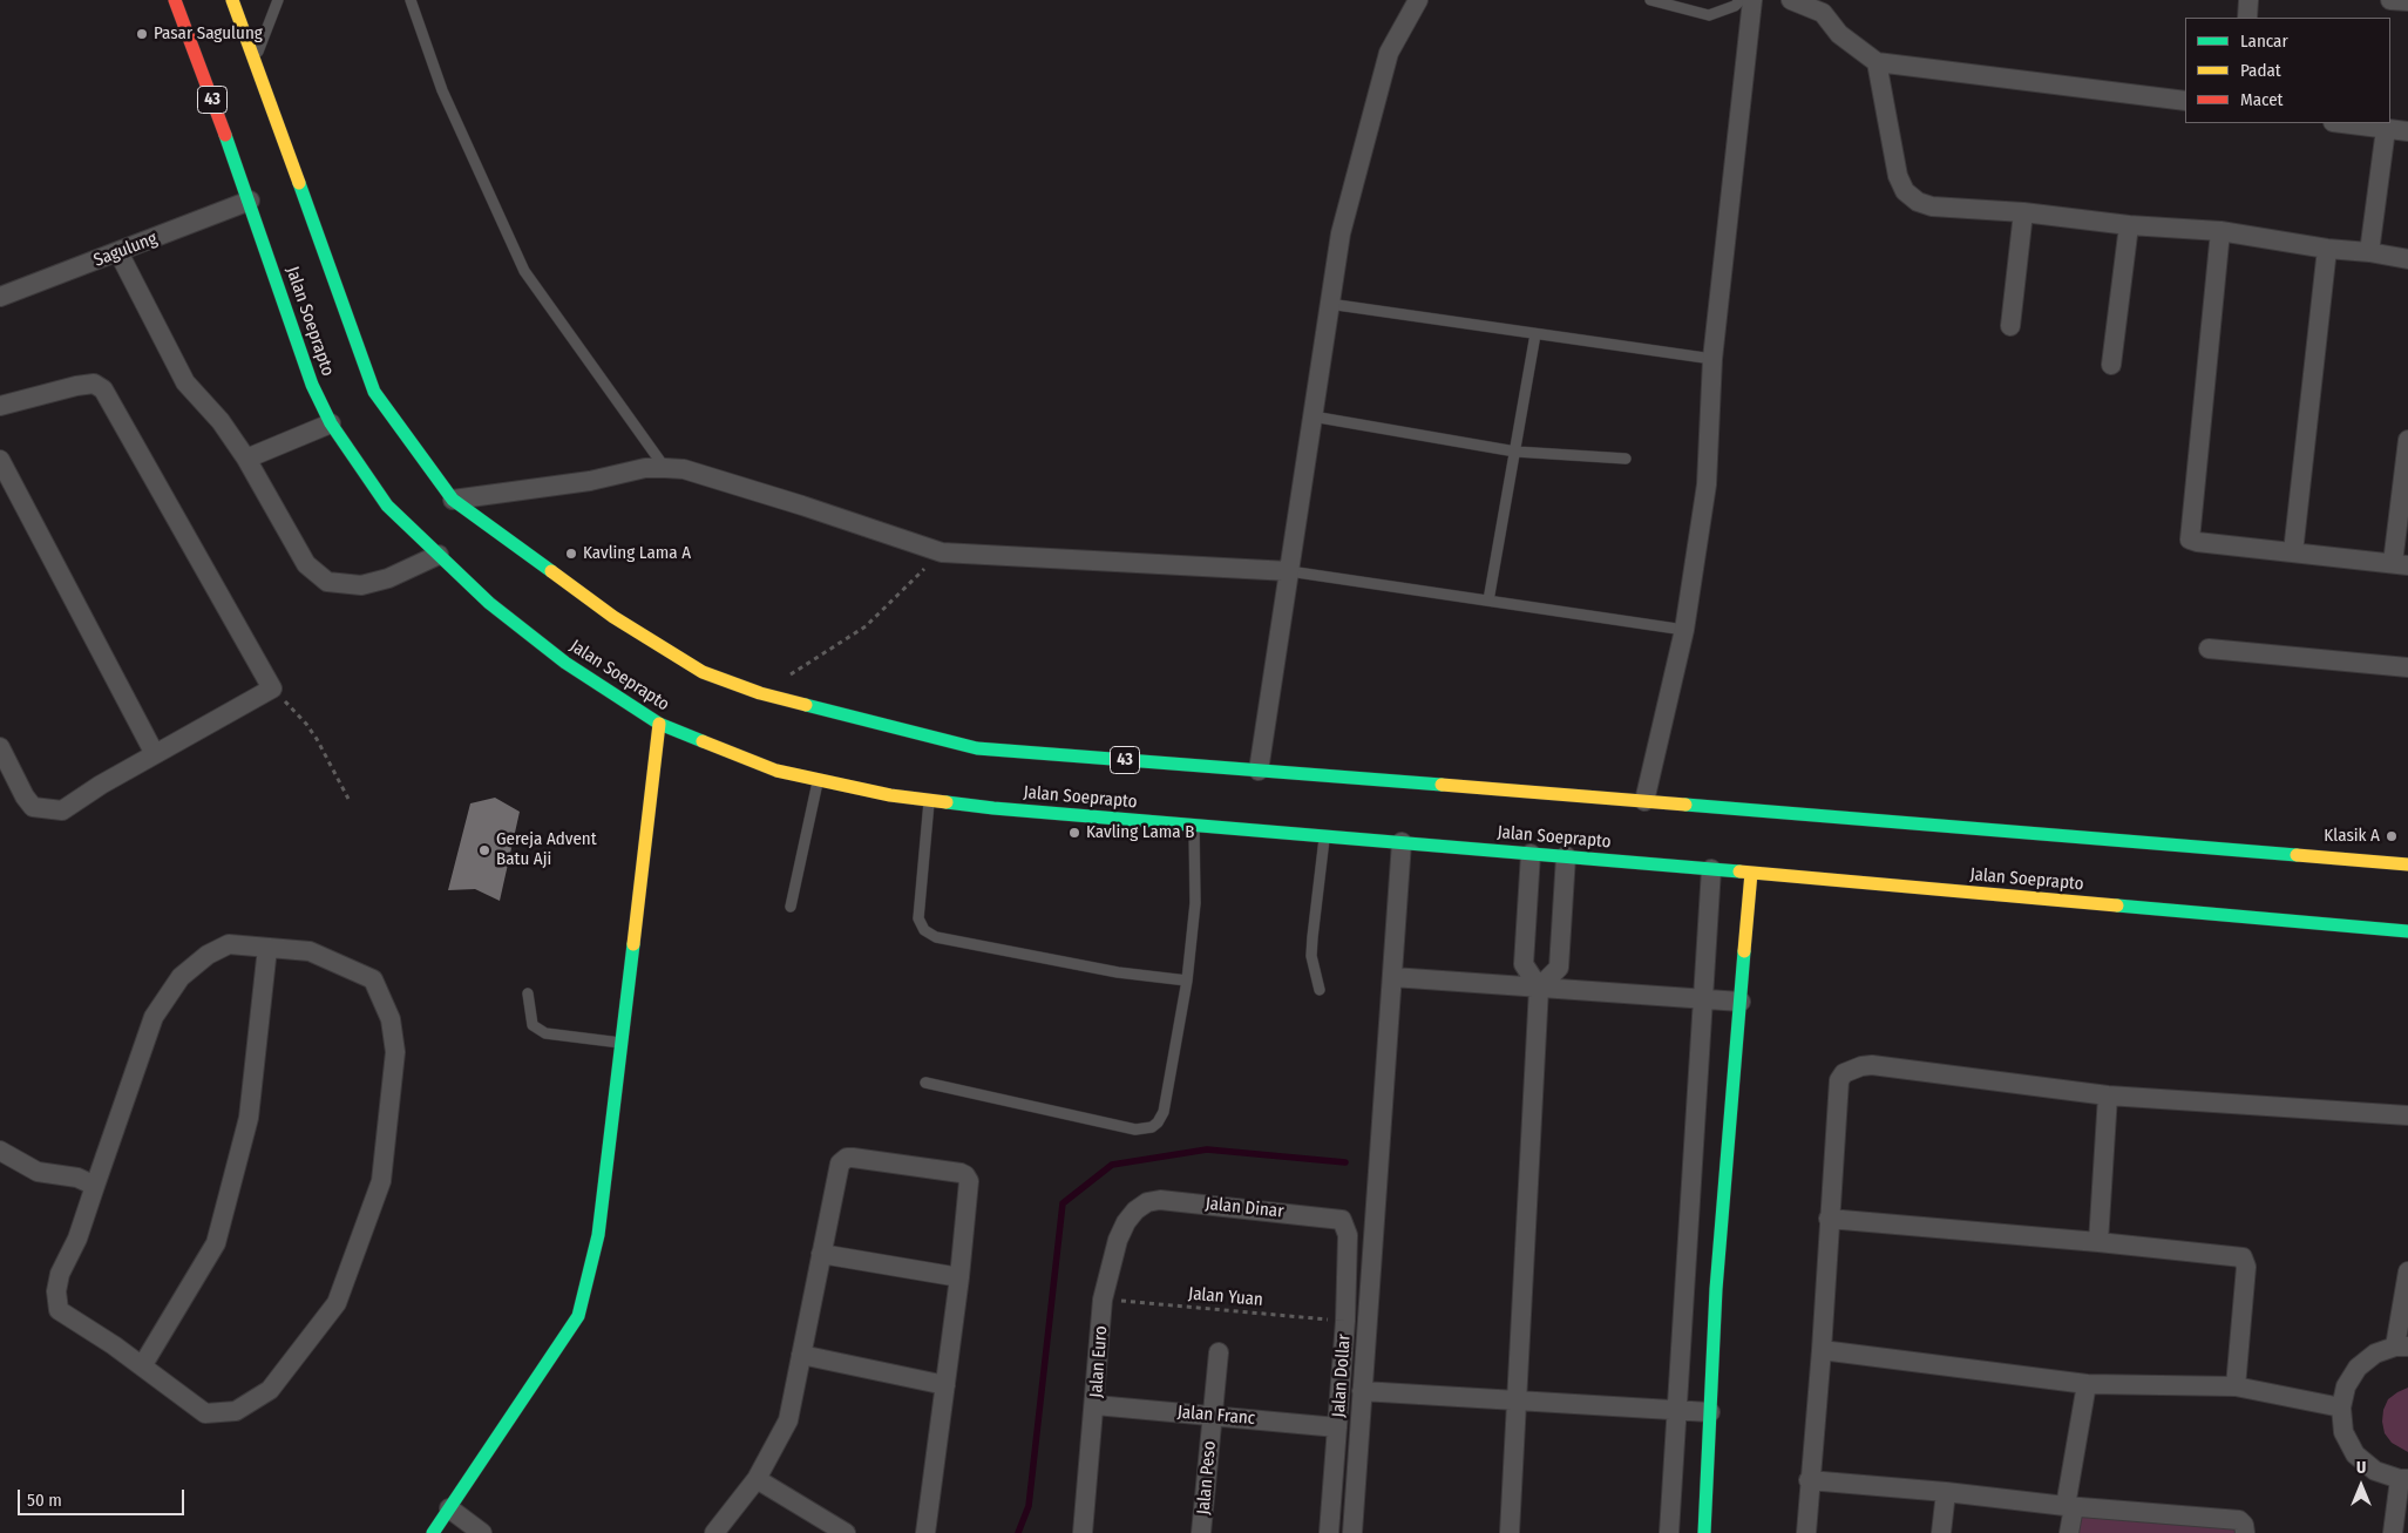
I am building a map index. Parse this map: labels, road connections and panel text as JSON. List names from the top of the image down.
{
  "streets": {
    "main road": ["43", "Jalan Soeprapto"],
    "street": [
      "Sagulung",
      "Jalan Dinar",
      "Jalan Euro",
      "Jalan Dollar",
      "Jalan Franc",
      "Jalan Peso"
    ],
    "path": ["Jalan Yuan"]
  },
  "crossings": [
    ["Sagulung", "Jalan Soeprapto"],
    ["Jalan Dinar", "Jalan Euro"],
    ["Jalan Dinar", "Jalan Dollar"],
    ["Jalan Yuan", "Jalan Euro"],
    ["Jalan Yuan", "Jalan Dollar"],
    ["Jalan Euro", "Jalan Franc"],
    ["Jalan Dollar", "Jalan Franc"],
    ["Jalan Franc", "Jalan Peso"]
  ],
  "places": [
    "Pasar Sagulung",
    "Kavling Lama A",
    "Kavling Lama B",
    "Klasik A",
    "Gereja Advent Batu Aji"
  ],
  "legend": ["Lancar", "Padat", "Macet"],
  "scale_bar": "50 m",
  "north": "top"
}
